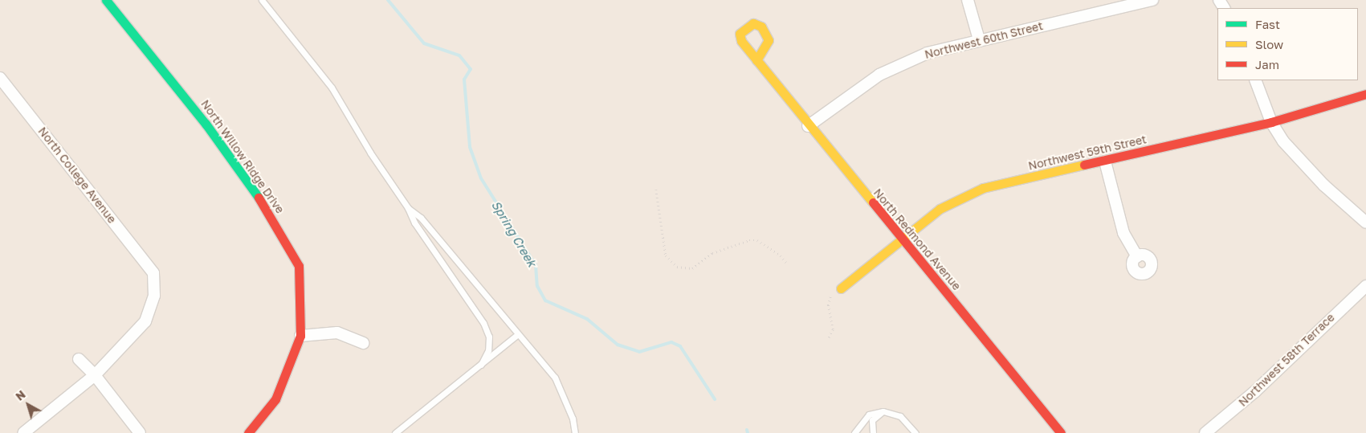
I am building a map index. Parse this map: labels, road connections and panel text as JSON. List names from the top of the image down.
{
  "streets": {
    "street": [
      "Northwest 60th Street",
      "Northwest 59th Street",
      "North Willow Ridge Drive",
      "North College Avenue",
      "North Redmond Avenue",
      "Northwest 58th Terrace"
    ]
  },
  "crossings": [
    ["Northwest 60th Street", "North Redmond Avenue"],
    ["Northwest 59th Street", "North Redmond Avenue"]
  ],
  "water": ["Spring Creek"],
  "legend": ["Fast", "Slow", "Jam"],
  "north": "top left"
}
